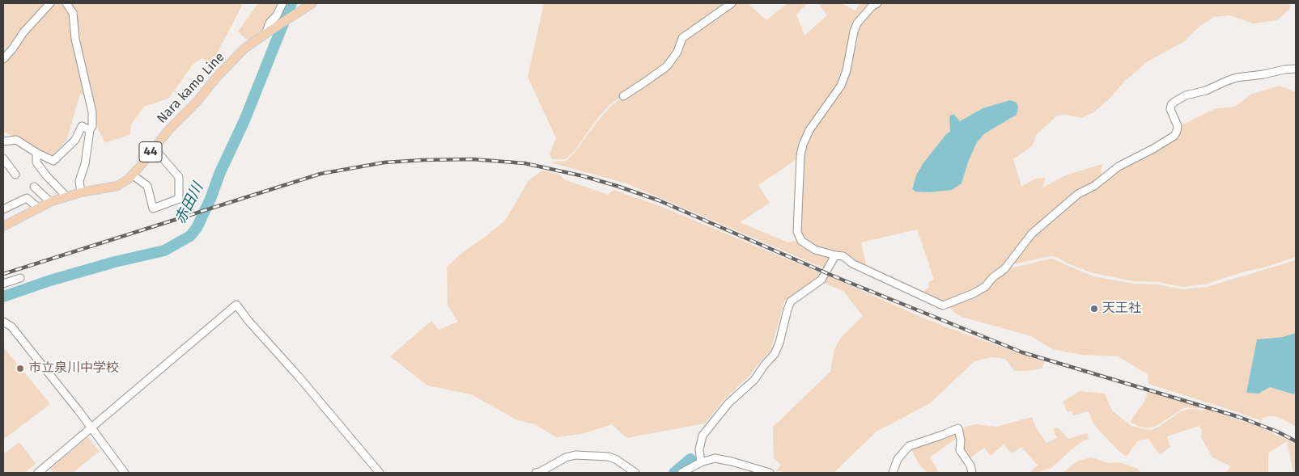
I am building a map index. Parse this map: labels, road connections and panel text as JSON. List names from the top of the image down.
{
  "streets": {
    "main road": ["Nara kamo Line", "44"]
  },
  "water": ["赤田川"],
  "places": ["天王社", "市立泉川中学校"]
}
